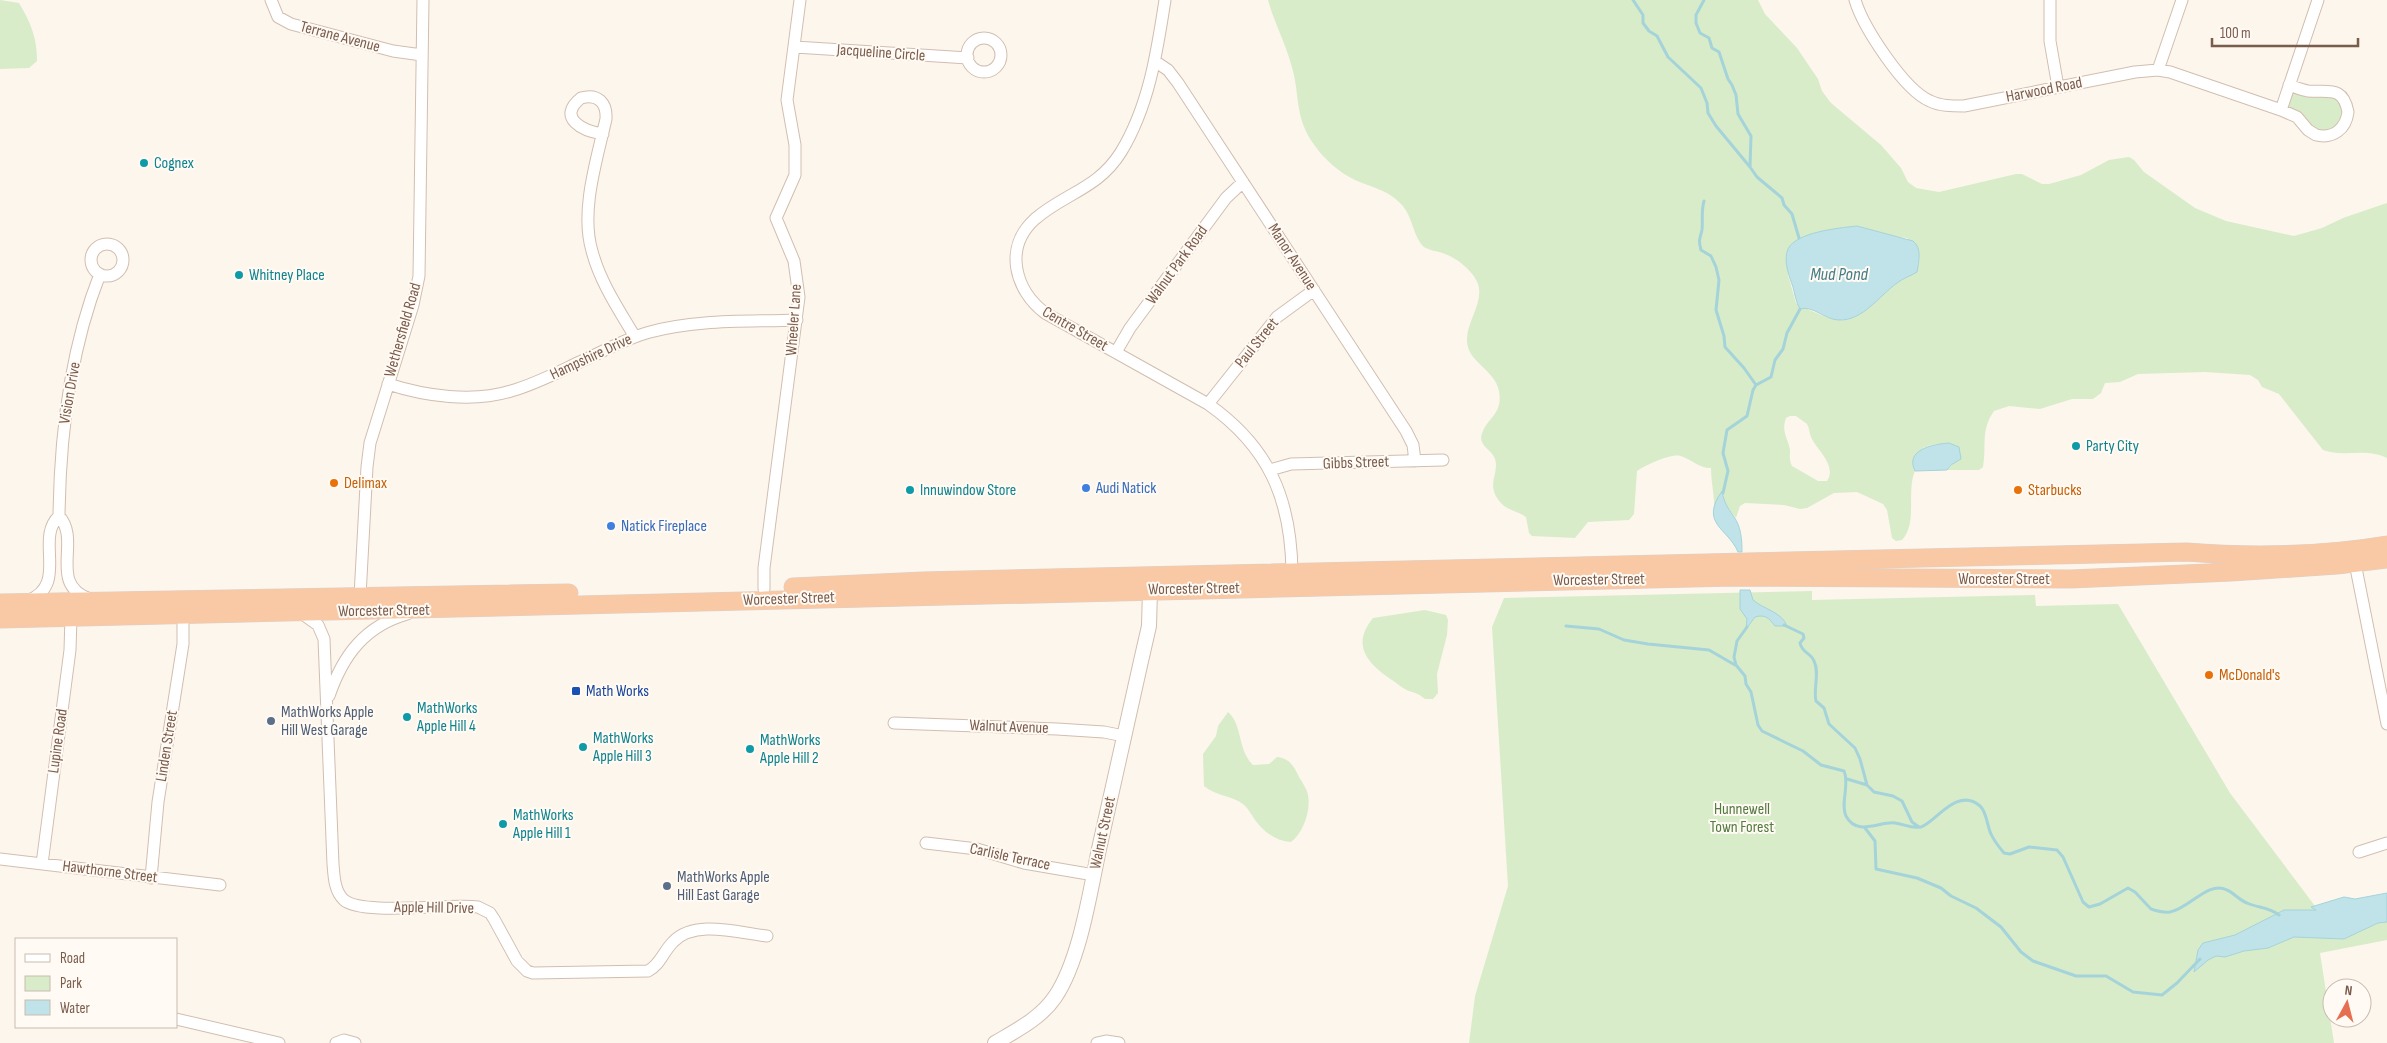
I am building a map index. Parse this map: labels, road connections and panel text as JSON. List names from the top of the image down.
{
  "streets": {
    "highway": ["Worcester Street"],
    "street": [
      "Terrane Avenue",
      "Jacqueline Circle",
      "Harwood Road",
      "Manor Avenue",
      "Walnut Park Road",
      "Wheeler Lane",
      "Centre Street",
      "Wethersfield Road",
      "Paul Street",
      "Hampshire Drive",
      "Vision Drive",
      "Gibbs Street",
      "Walnut Avenue",
      "Lupine Road",
      "Linden Street",
      "Walnut Street",
      "Carlisle Terrace",
      "Hawthorne Street",
      "Apple Hill Drive"
    ]
  },
  "crossings": [
    ["Terrane Avenue", "Wethersfield Road"],
    ["Jacqueline Circle", "Wheeler Lane"],
    ["Manor Avenue", "Walnut Park Road"],
    ["Manor Avenue", "Centre Street"],
    ["Manor Avenue", "Paul Street"],
    ["Manor Avenue", "Gibbs Street"],
    ["Walnut Park Road", "Centre Street"],
    ["Wheeler Lane", "Hampshire Drive"],
    ["Wheeler Lane", "Worcester Street"],
    ["Centre Street", "Paul Street"],
    ["Centre Street", "Gibbs Street"],
    ["Centre Street", "Worcester Street"],
    ["Wethersfield Road", "Hampshire Drive"],
    ["Wethersfield Road", "Worcester Street"],
    ["Vision Drive", "Worcester Street"],
    ["Worcester Street", "Lupine Road"],
    ["Worcester Street", "Linden Street"],
    ["Worcester Street", "Walnut Street"],
    ["Worcester Street", "Apple Hill Drive"],
    ["Walnut Avenue", "Walnut Street"],
    ["Lupine Road", "Hawthorne Street"],
    ["Linden Street", "Hawthorne Street"],
    ["Walnut Street", "Carlisle Terrace"]
  ],
  "water": ["Mud Pond"],
  "parks": ["Hunnewell Town Forest"],
  "places": {
    "other": [
      "Cognex",
      "Whitney Place",
      "Party City",
      "Delimax",
      "Audi Natick",
      "Innuwindow Store",
      "Starbucks",
      "Natick Fireplace",
      "McDonald's",
      "MathWorks Apple Hill 4",
      "MathWorks Apple Hill West Garage",
      "MathWorks Apple Hill 3",
      "MathWorks Apple Hill 2",
      "MathWorks Apple Hill 1",
      "MathWorks Apple Hill East Garage"
    ],
    "transit": ["Math Works"]
  },
  "legend": ["Road", "Park", "Water"],
  "scale_bar": "100 m",
  "north": "top"
}
